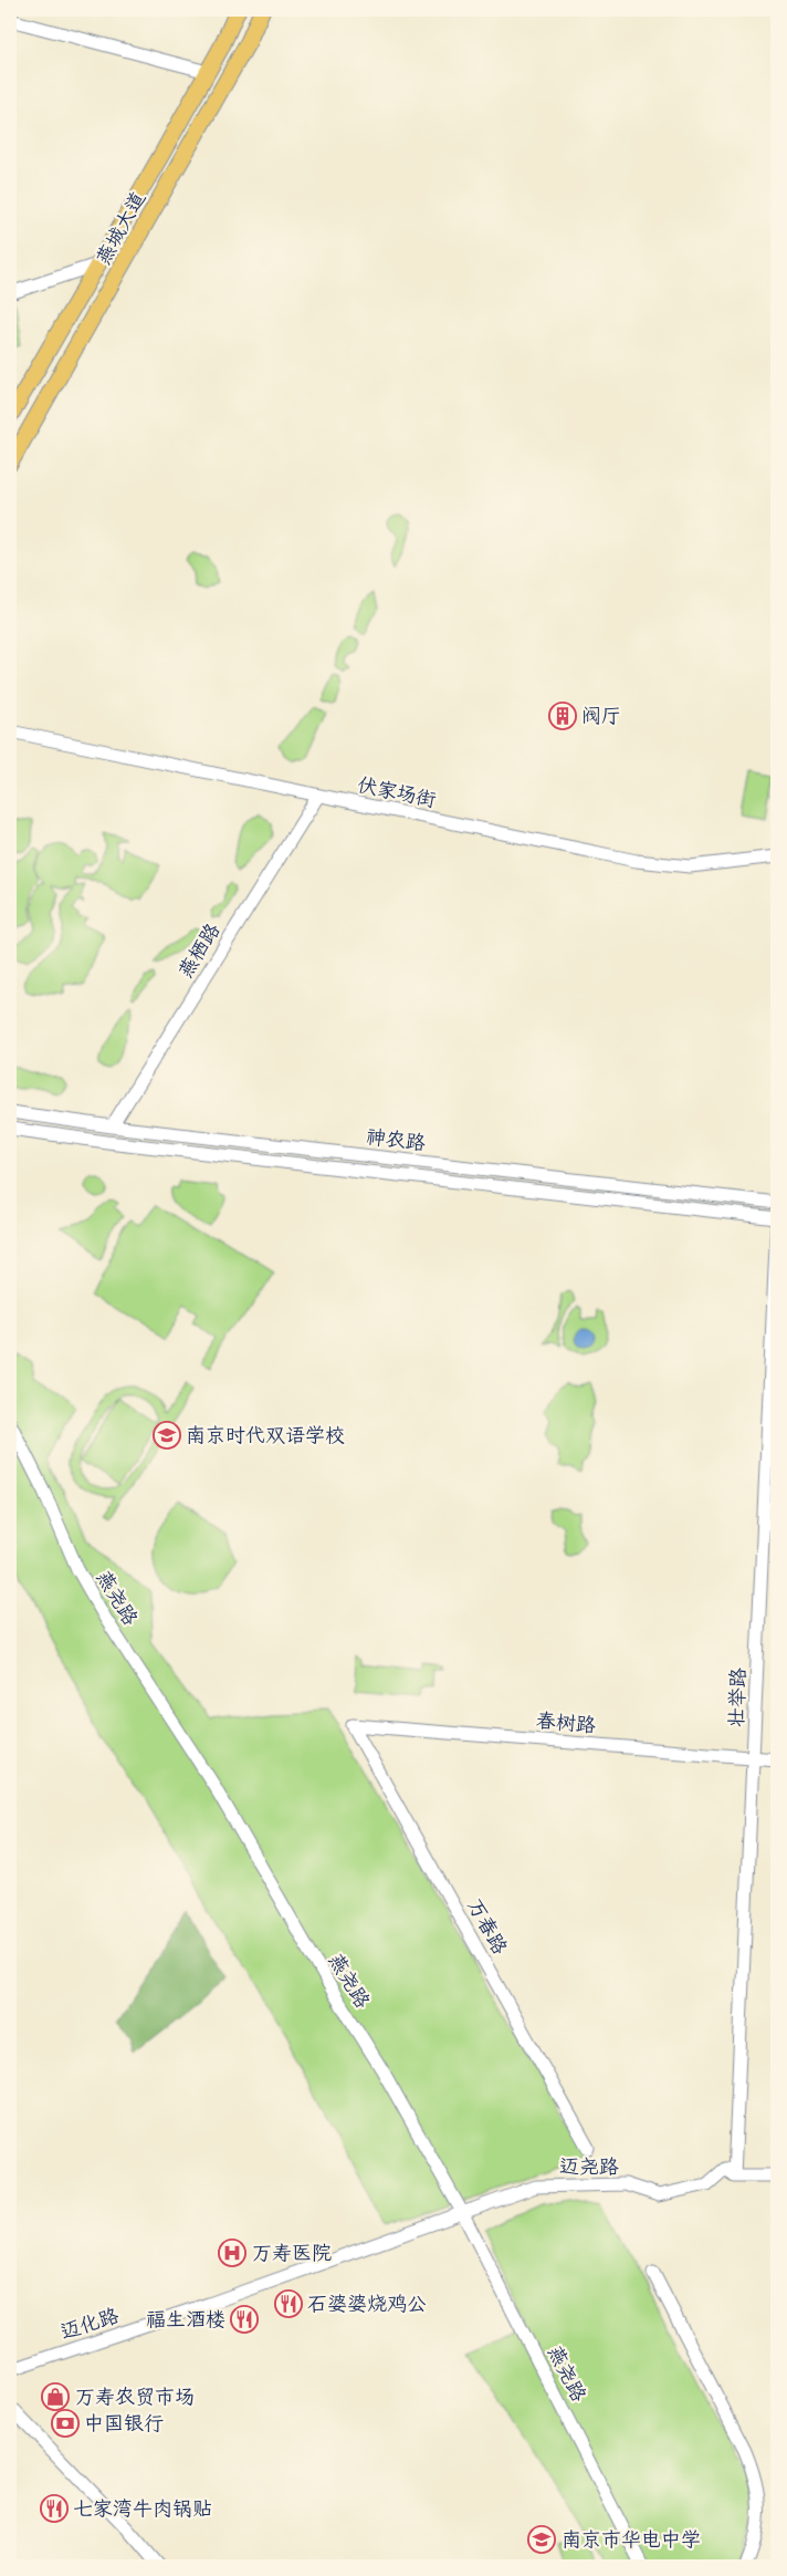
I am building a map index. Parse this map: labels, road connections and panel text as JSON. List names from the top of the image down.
{
  "streets": {
    "main road": ["燕城大道"],
    "street": [
      "伏家场街",
      "燕栖路",
      "神农路",
      "燕尧路",
      "壮举路",
      "春树路",
      "万春路",
      "迈尧路",
      "迈化路"
    ]
  },
  "crossings": [
    ["伏家场街", "燕栖路"],
    ["燕栖路", "神农路"],
    ["神农路", "壮举路"],
    ["燕尧路", "迈尧路"],
    ["燕尧路", "迈化路"],
    ["壮举路", "春树路"],
    ["壮举路", "迈尧路"],
    ["春树路", "万春路"],
    ["迈尧路", "迈化路"]
  ],
  "places": {
    "building": ["阀厅"],
    "school or university": ["南京时代双语学校", "南京市华电中学"],
    "hospital": ["万寿医院"],
    "restaurant": ["石婆婆烧鸡公", "福生酒楼", "七家湾牛肉锅贴"],
    "shop": ["万寿农贸市场"],
    "bank": ["中国银行"]
  }
}
